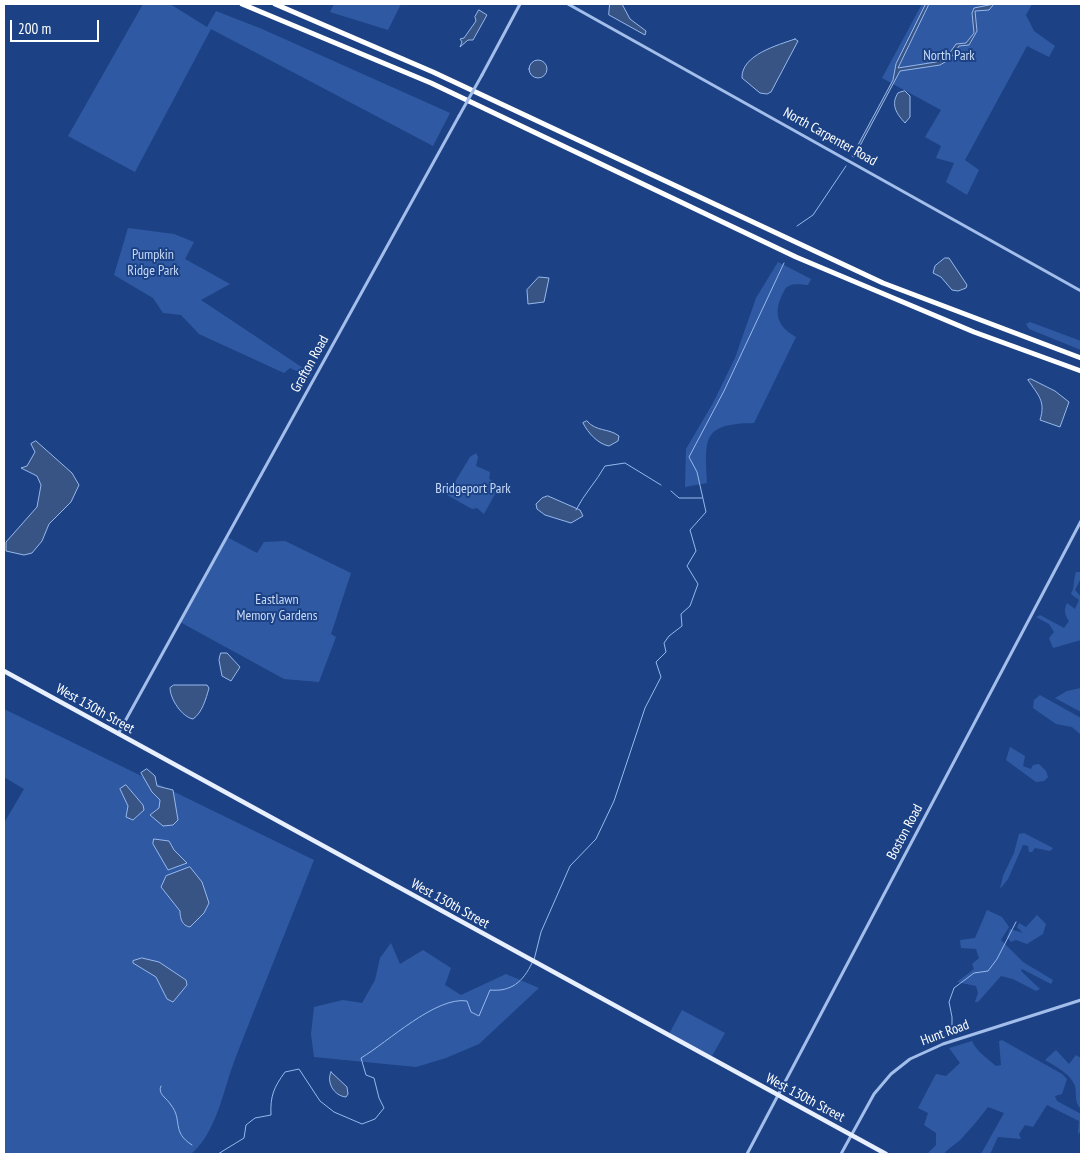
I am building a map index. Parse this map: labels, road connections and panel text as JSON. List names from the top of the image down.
{
  "streets": {
    "main road": ["West 130th Street"],
    "street": [
      "North Carpenter Road",
      "Grafton Road",
      "Boston Road",
      "Hunt Road"
    ]
  },
  "crossings": [
    ["Grafton Road", "West 130th Street"],
    ["West 130th Street", "Boston Road"],
    ["West 130th Street", "Hunt Road"]
  ],
  "parks": [
    "North Park",
    "Pumpkin Ridge Park",
    "Bridgeport Park",
    "Eastlawn Memory Gardens"
  ],
  "scale_bar": "200 m"
}
